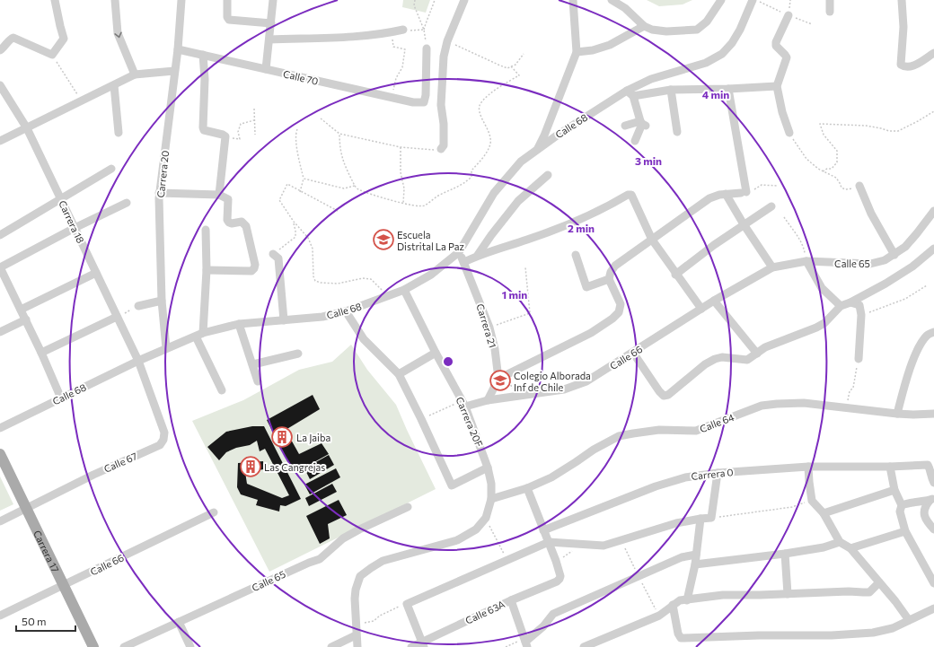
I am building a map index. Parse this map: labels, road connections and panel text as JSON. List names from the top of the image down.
{
  "streets": {
    "main road": ["Carrera 17"],
    "street": [
      "Calle 70",
      "Calle 68",
      "Carrera 20",
      "Carrera 18",
      "Calle 65",
      "Carrera 21",
      "Calle 66",
      "Carrera 20F",
      "Calle 64",
      "Calle 67",
      "Carrera 0",
      "Calle 63A"
    ]
  },
  "crossings": [
    ["Calle 70", "Carrera 20"],
    ["Calle 68", "Carrera 20"],
    ["Calle 68", "Carrera 18"],
    ["Calle 68", "Carrera 21"],
    ["Calle 68", "Carrera 20F"],
    ["Calle 68", "Calle 67"],
    ["Carrera 18", "Calle 67"],
    ["Calle 65", "Calle 66"],
    ["Calle 66", "Carrera 20F"],
    ["Calle 66", "Carrera 17"],
    ["Carrera 20F", "Calle 64"],
    ["Calle 67", "Carrera 17"]
  ],
  "places": {
    "school or university": ["Escuela Distrital La Paz", "Colegio Alborada Inf de Chile"],
    "building": ["La Jaiba", "Las Cangrejas"]
  },
  "scale_bar": "50 m",
  "rings": [
    "4 min",
    "3 min",
    "2 min",
    "1 min"
  ]
}
